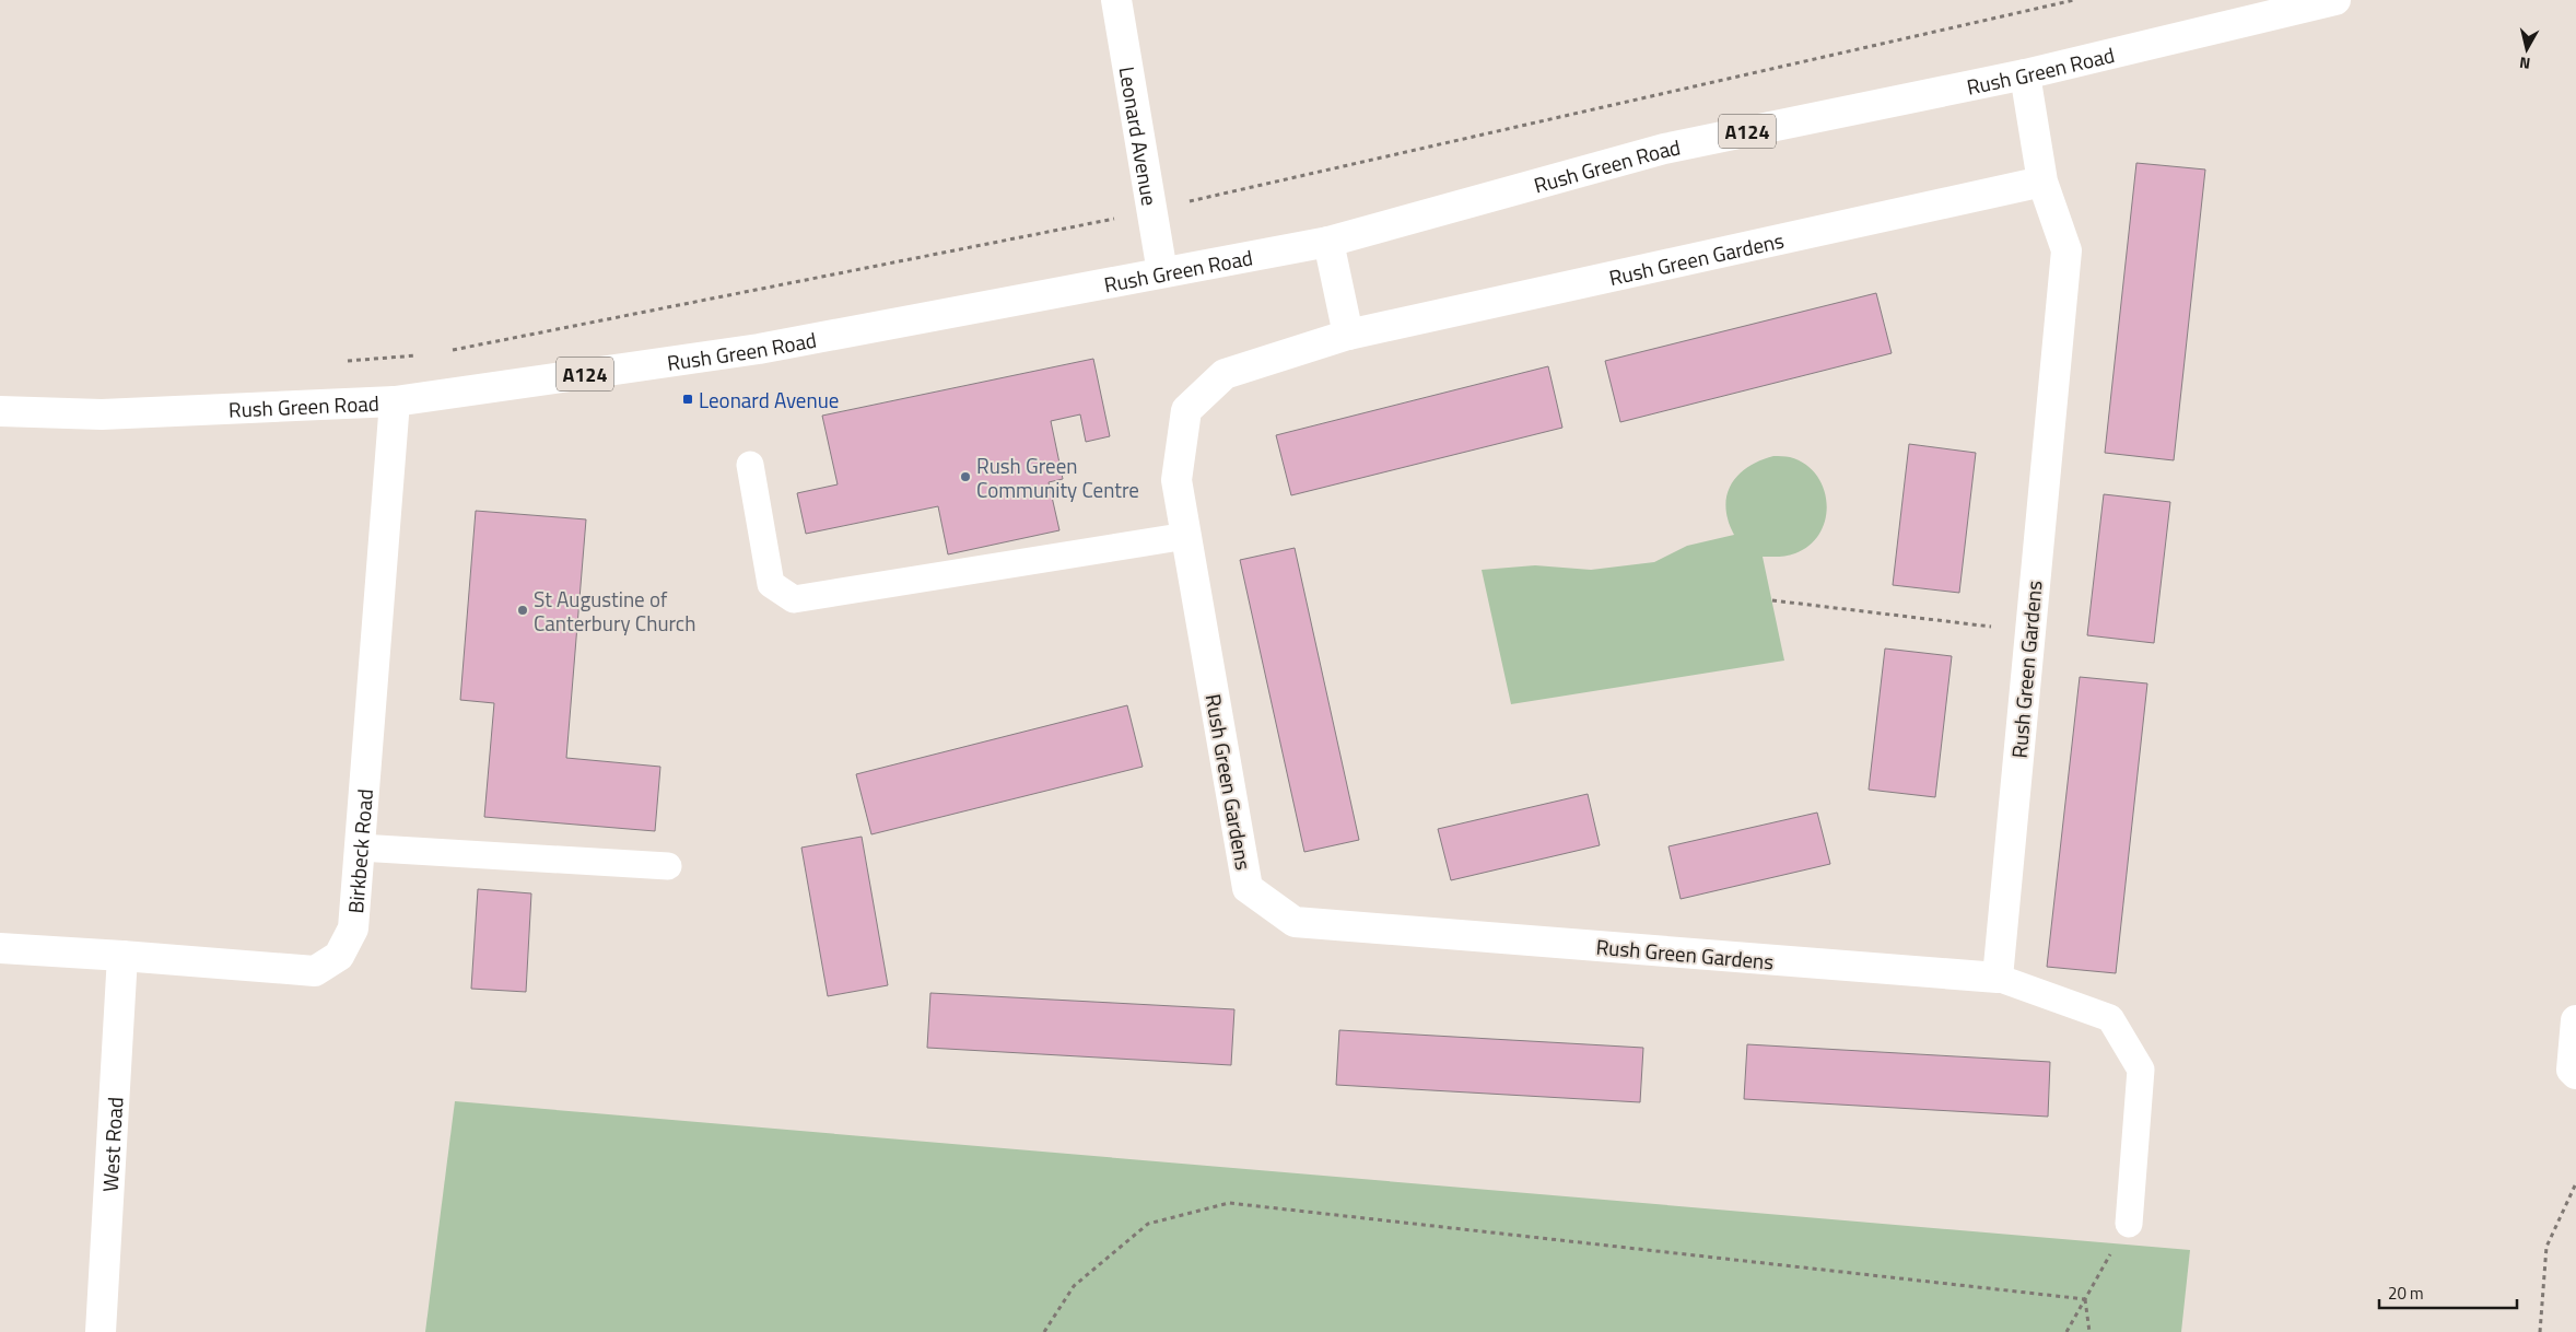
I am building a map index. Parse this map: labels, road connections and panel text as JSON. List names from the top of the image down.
{
  "streets": {
    "street": [
      "Rush Green Road",
      "A124",
      "Leonard Avenue",
      "Rush Green Gardens",
      "Birkbeck Road",
      "West Road"
    ]
  },
  "crossings": [
    ["Rush Green Road", "Leonard Avenue"],
    ["Rush Green Road", "Rush Green Gardens"],
    ["Rush Green Road", "Birkbeck Road"],
    ["Birkbeck Road", "West Road"]
  ],
  "places": {
    "transit": ["Leonard Avenue"],
    "other": ["Rush Green Community Centre", "St Augustine of Canterbury Church"]
  },
  "scale_bar": "20 m",
  "north": "bottom"
}
